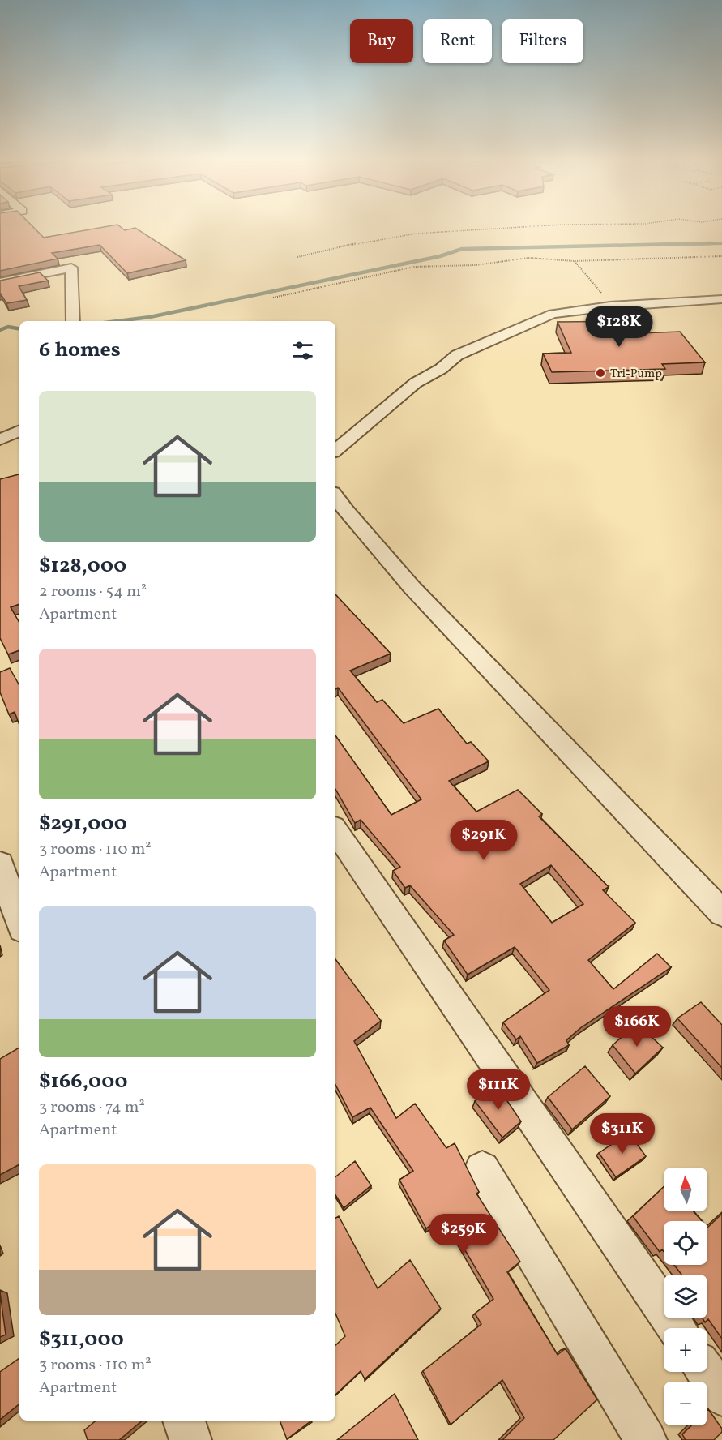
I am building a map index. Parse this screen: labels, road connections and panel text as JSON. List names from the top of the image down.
{
  "places": ["Tri-Pump"],
  "north": "top",
  "page": {
    "chip": ["Buy", "Rent", "Filters"],
    "price": [
      "$128K",
      "$291K",
      "$166K",
      "$111K",
      "$311K",
      "$259K"
    ],
    "heading": "6 homes",
    "list": [
      {
        "name": "$128,000",
        "note": "2 rooms · 54 m² · Apartment"
      },
      {
        "name": "$291,000",
        "note": "3 rooms · 110 m² · Apartment"
      },
      {
        "name": "$166,000",
        "note": "3 rooms · 74 m² · Apartment"
      },
      {
        "name": "$311,000",
        "note": "3 rooms · 110 m² · Apartment"
      }
    ],
    "map_buttons": ["+", "−"]
  }
}
